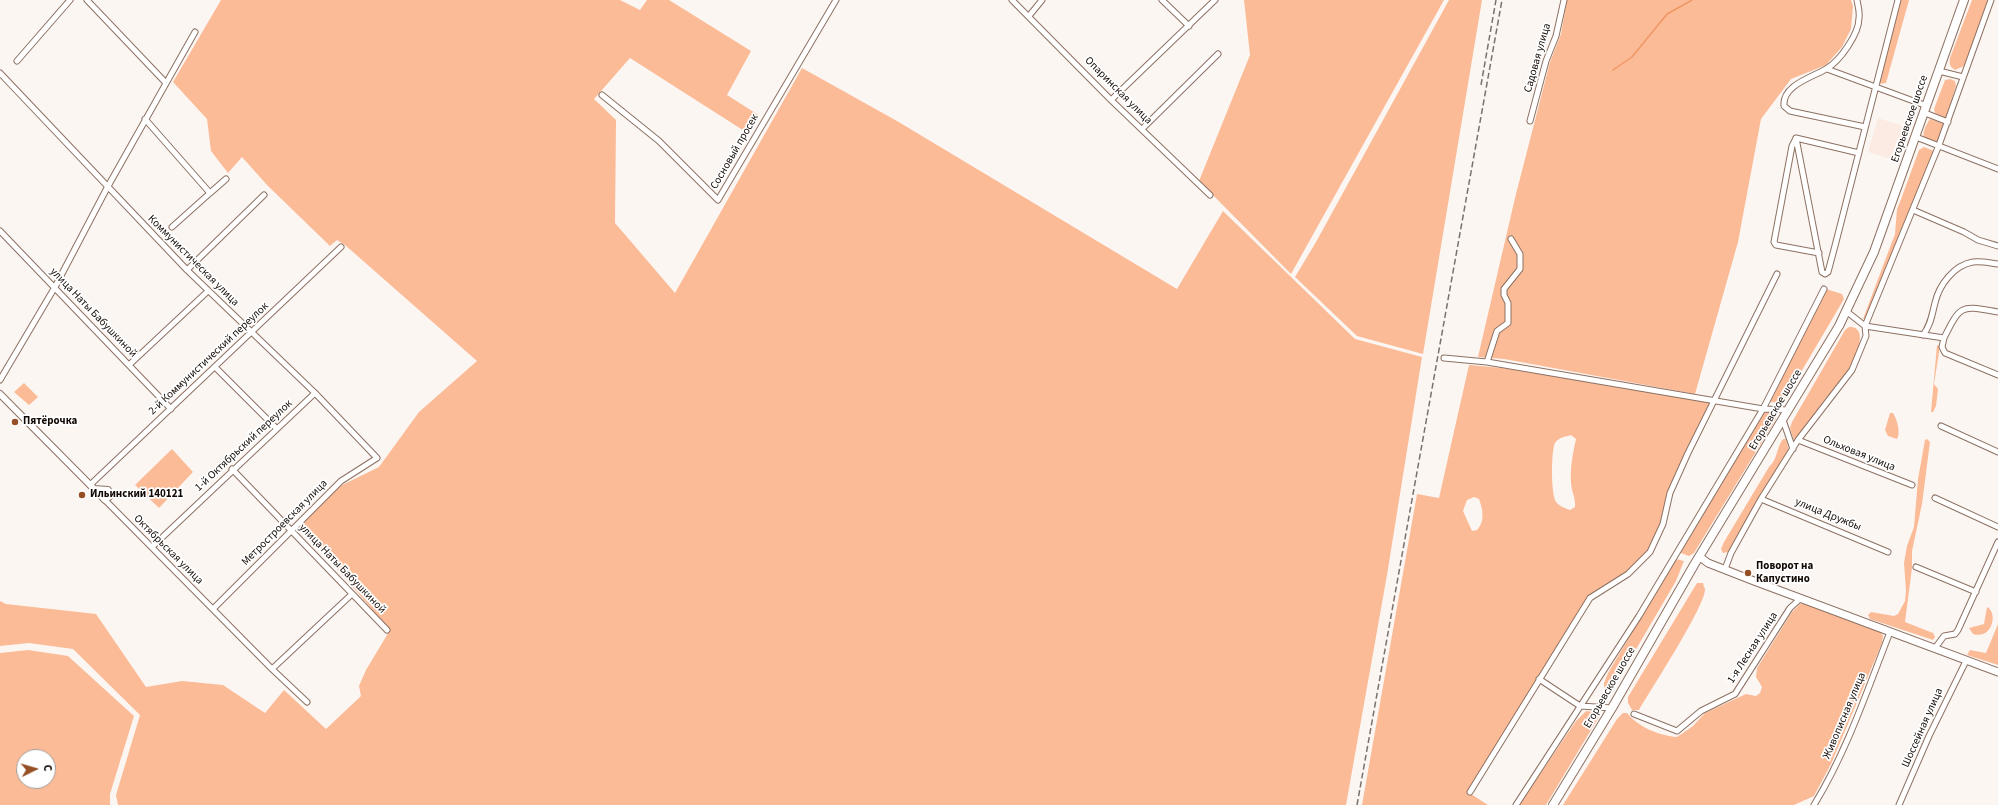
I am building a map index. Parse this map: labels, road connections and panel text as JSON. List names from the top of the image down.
{
  "streets": {
    "main road": ["Егорьевское шоссе"],
    "street": [
      "Садовая улица",
      "Опаринская улица",
      "Сосновый просек",
      "Коммунистическая улица",
      "улица Наты Бабушкиной",
      "2-й Коммунистический переулок",
      "1-й Октябрьский переулок",
      "Ольховая улица",
      "улица Дружбы",
      "Метростроевская улица",
      "Октябрьская улица",
      "1-я Лесная улица",
      "Живописная улица",
      "Шоссейная улица"
    ]
  },
  "crossings": [
    ["Коммунистическая улица", "2-й Коммунистический переулок"],
    ["Коммунистическая улица", "1-й Октябрьский переулок"],
    ["Коммунистическая улица", "Метростроевская улица"],
    ["улица Наты Бабушкиной", "2-й Коммунистический переулок"],
    ["улица Наты Бабушкиной", "1-й Октябрьский переулок"],
    ["улица Наты Бабушкиной", "Метростроевская улица"],
    ["2-й Коммунистический переулок", "Октябрьская улица"],
    ["1-й Октябрьский переулок", "Октябрьская улица"],
    ["Метростроевская улица", "Октябрьская улица"]
  ],
  "places": ["Пятёрочка", "Ильинский 140121", "Поворот на Капустино"],
  "north": "right"
}
